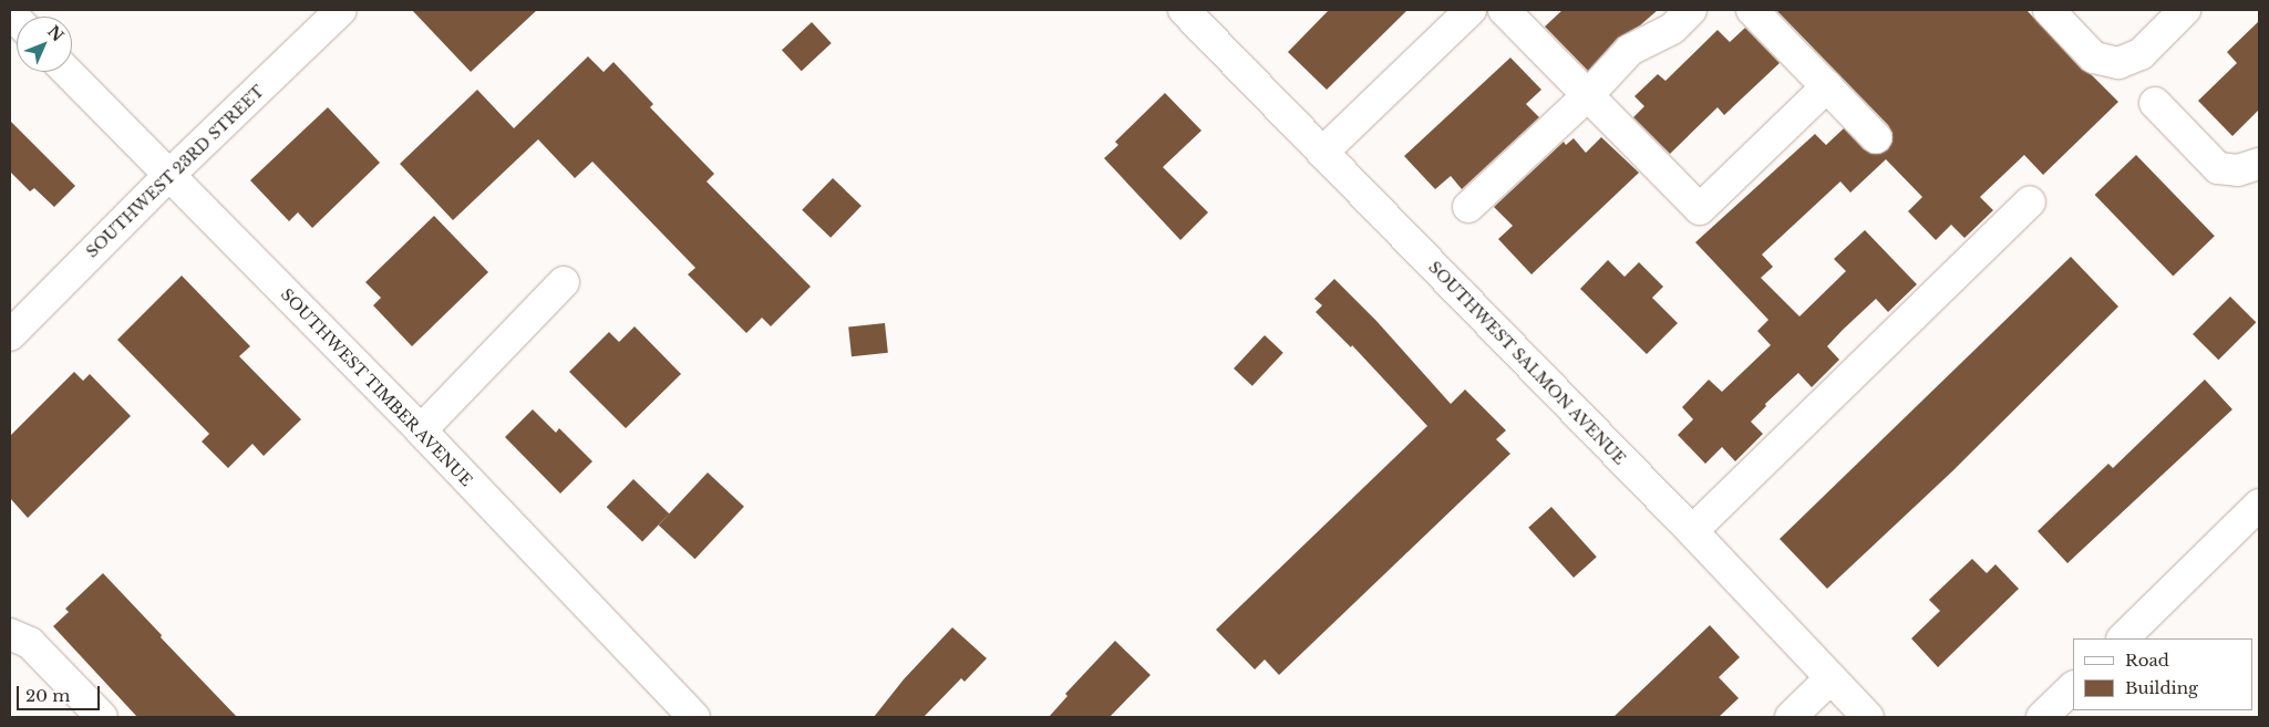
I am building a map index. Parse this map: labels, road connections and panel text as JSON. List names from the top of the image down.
{
  "streets": {
    "street": ["SOUTHWEST 23RD STREET", "SOUTHWEST SALMON AVENUE", "SOUTHWEST TIMBER AVENUE"]
  },
  "crossings": [
    ["SOUTHWEST 23RD STREET", "SOUTHWEST TIMBER AVENUE"]
  ],
  "legend": ["Road", "Building"],
  "scale_bar": "20 m",
  "north": "top right"
}
